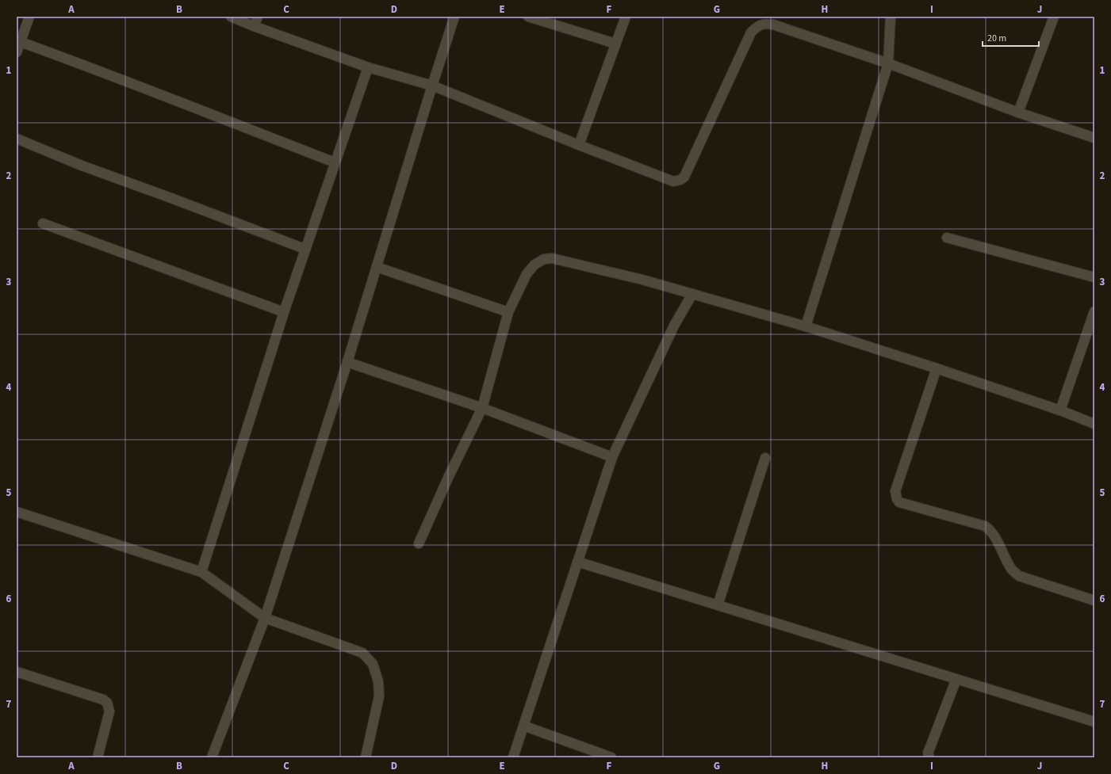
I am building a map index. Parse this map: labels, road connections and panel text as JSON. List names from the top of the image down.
{
  "scale_bar": "20 m",
  "grid": {
    "columns": [
      "A",
      "B",
      "C",
      "D",
      "E",
      "F",
      "G",
      "H",
      "I",
      "J"
    ],
    "rows": [
      "1",
      "2",
      "3",
      "4",
      "5",
      "6",
      "7"
    ]
  }
}
